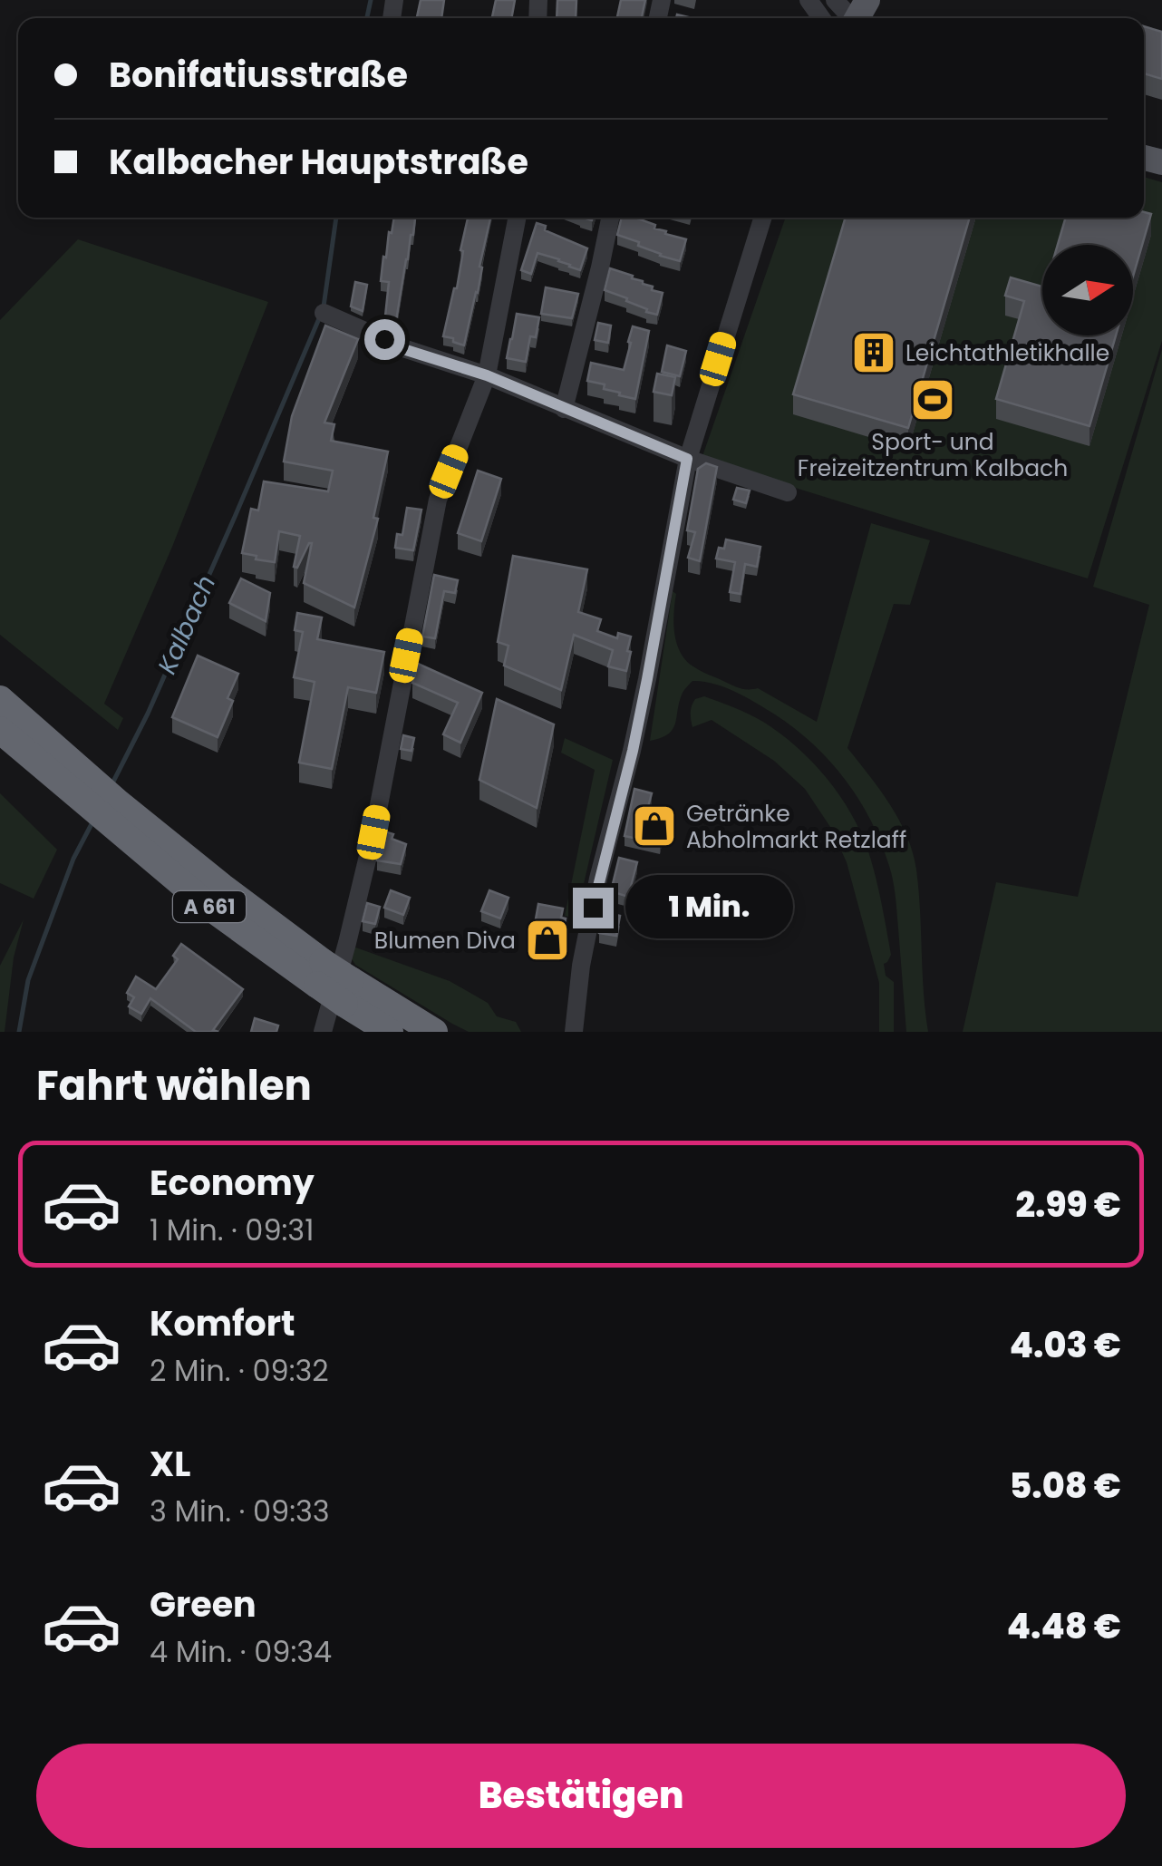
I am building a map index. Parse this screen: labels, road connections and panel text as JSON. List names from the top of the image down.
{
  "streets": {
    "highway": ["A 661"]
  },
  "water": ["Kalbach"],
  "places": {
    "building": ["Leichtathletikhalle"],
    "sports": ["Sport- und Freizeitzentrum Kalbach"],
    "shop": ["Getränke Abholmarkt Retzlaff", "Blumen Diva"]
  },
  "north": "right",
  "page": {
    "banner": ["Bonifatiusstraße", "Kalbacher Hauptstraße"],
    "bubble": "1 Min.",
    "heading": "Fahrt wählen",
    "list": [
      {
        "name": "Economy",
        "note": "1 Min. · 09:31",
        "value": "2.99 €"
      },
      {
        "name": "Komfort",
        "note": "2 Min. · 09:32",
        "value": "4.03 €"
      },
      {
        "name": "XL",
        "note": "3 Min. · 09:33",
        "value": "5.08 €"
      },
      {
        "name": "Green",
        "note": "4 Min. · 09:34",
        "value": "4.48 €"
      }
    ],
    "buttons": "Bestätigen"
  }
}
